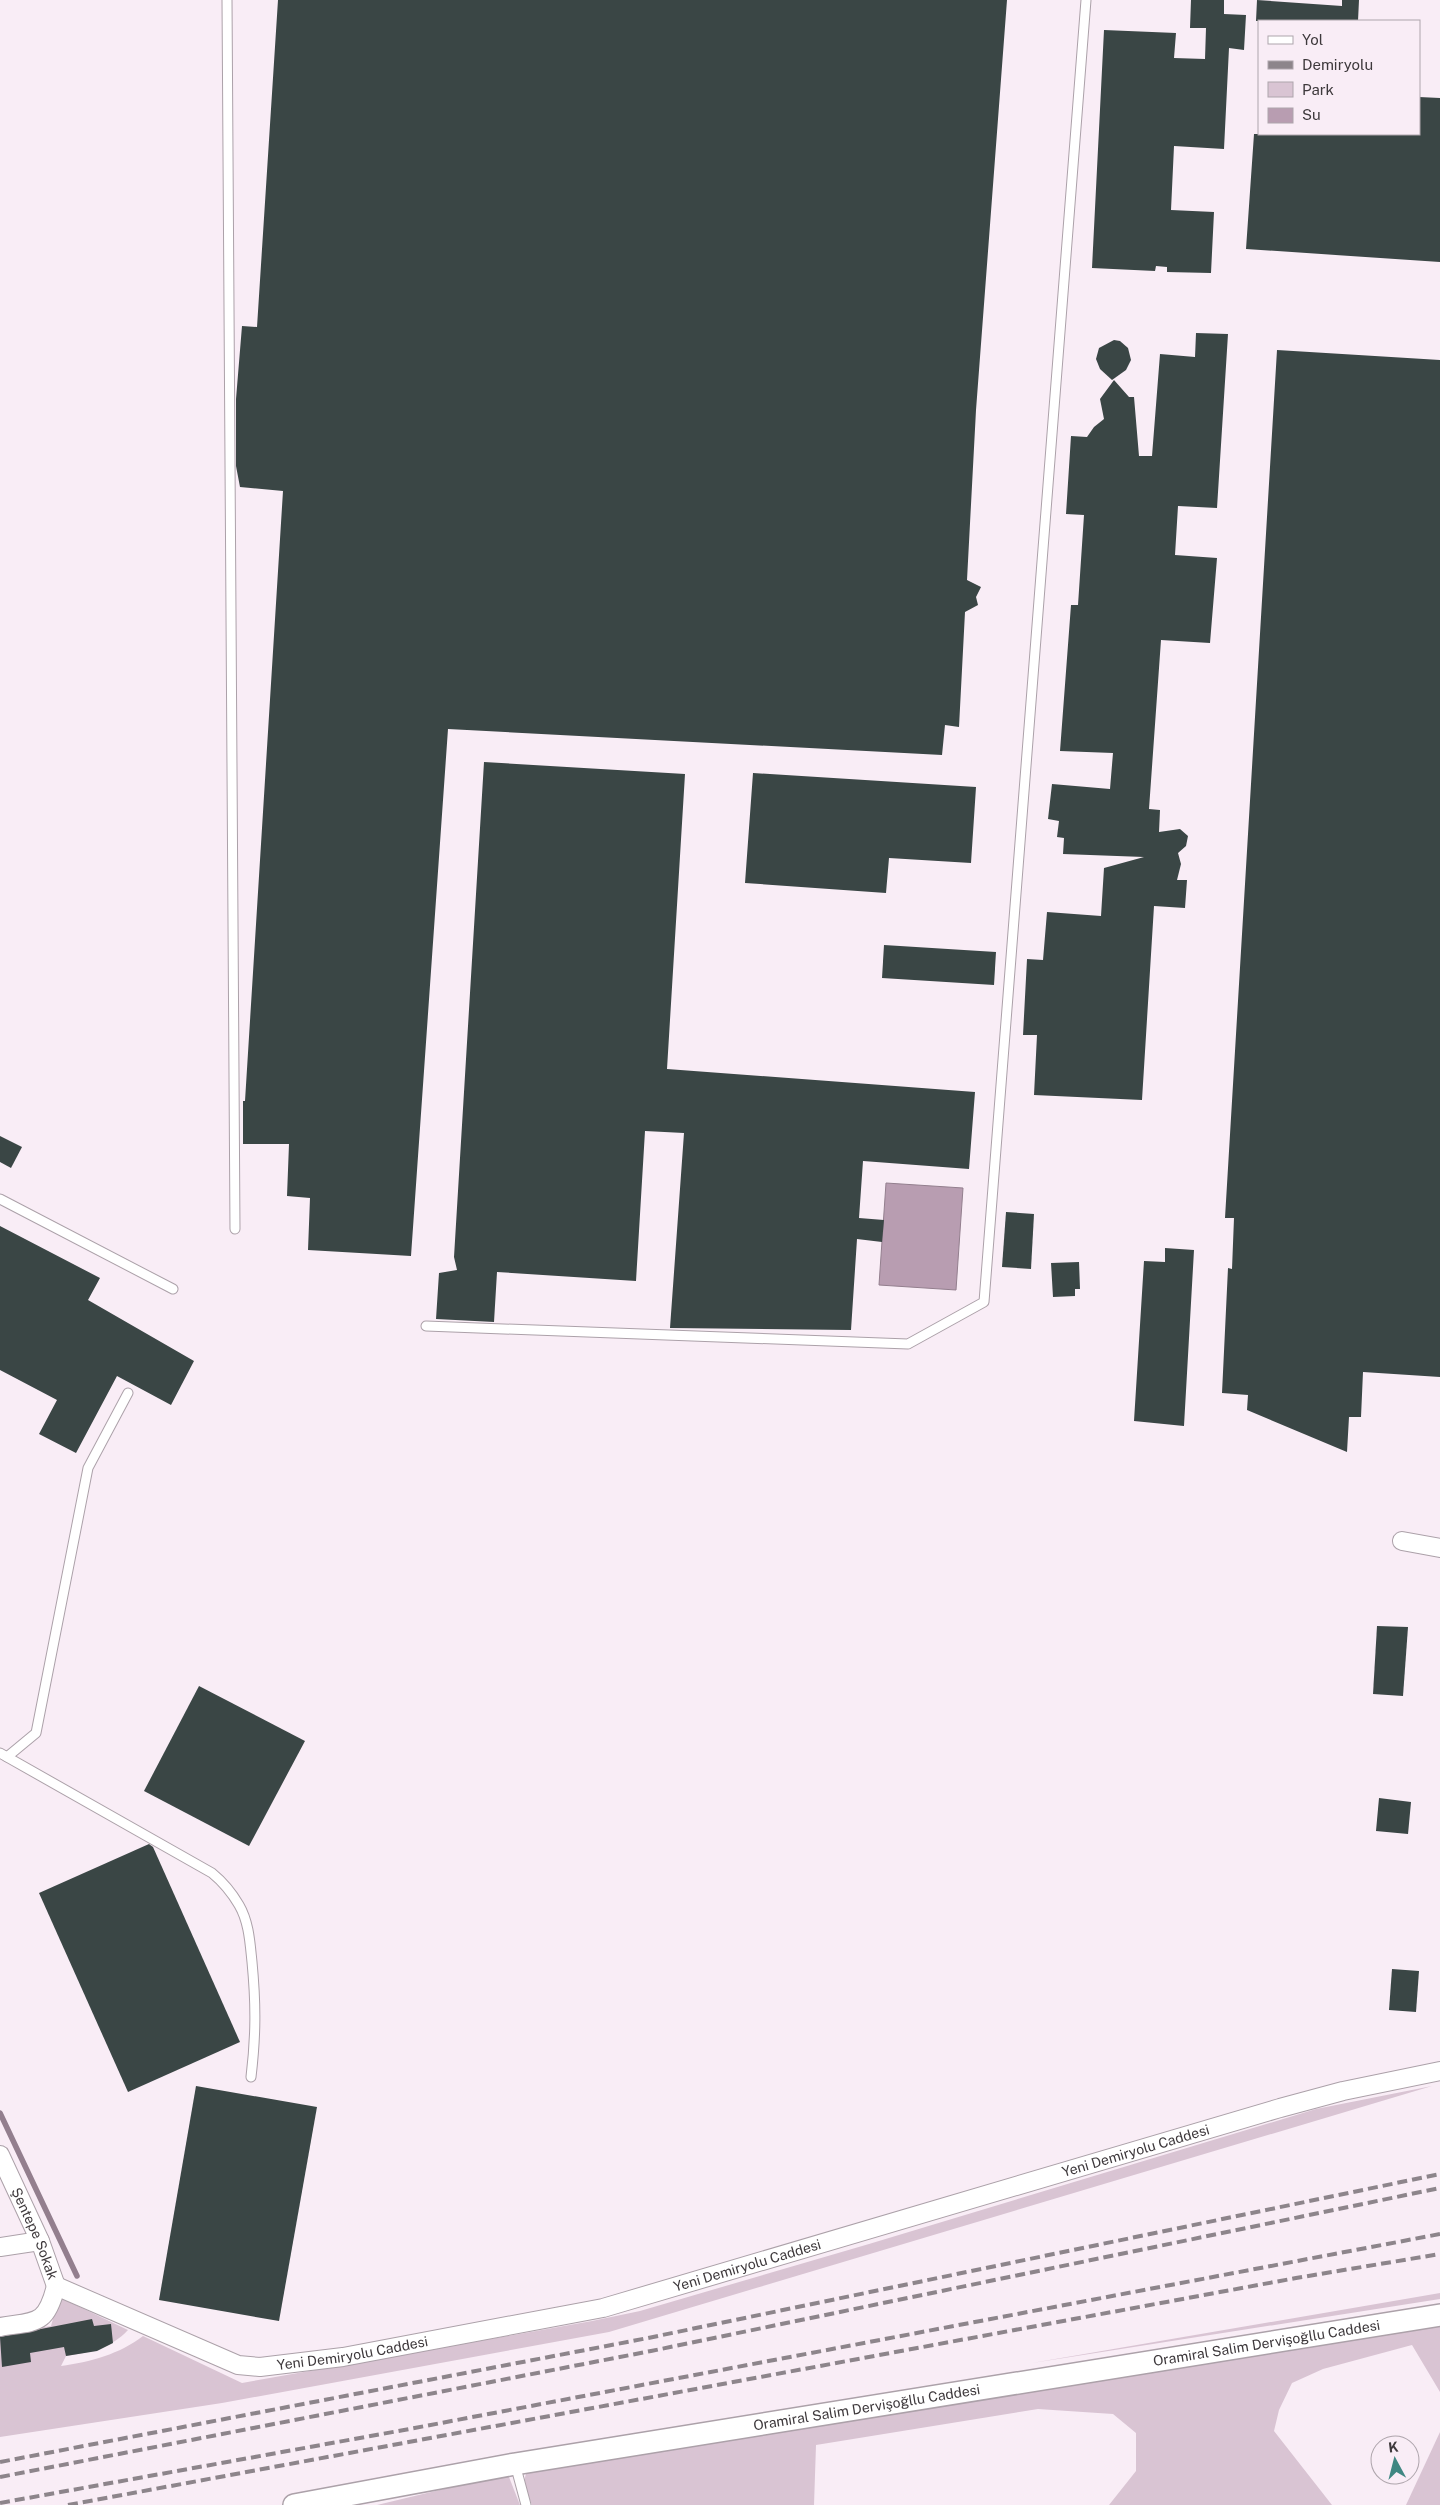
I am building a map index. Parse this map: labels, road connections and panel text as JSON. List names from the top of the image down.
{
  "streets": {
    "street": ["Yeni Demiryolu Caddesi", "Şentepe Sokak", "Oramiral Salim Dervişoğllu Caddesi"]
  },
  "crossings": [
    ["Yeni Demiryolu Caddesi", "Şentepe Sokak"]
  ],
  "legend": [
    "Yol",
    "Demiryolu",
    "Park",
    "Su"
  ],
  "north": "top"
}
